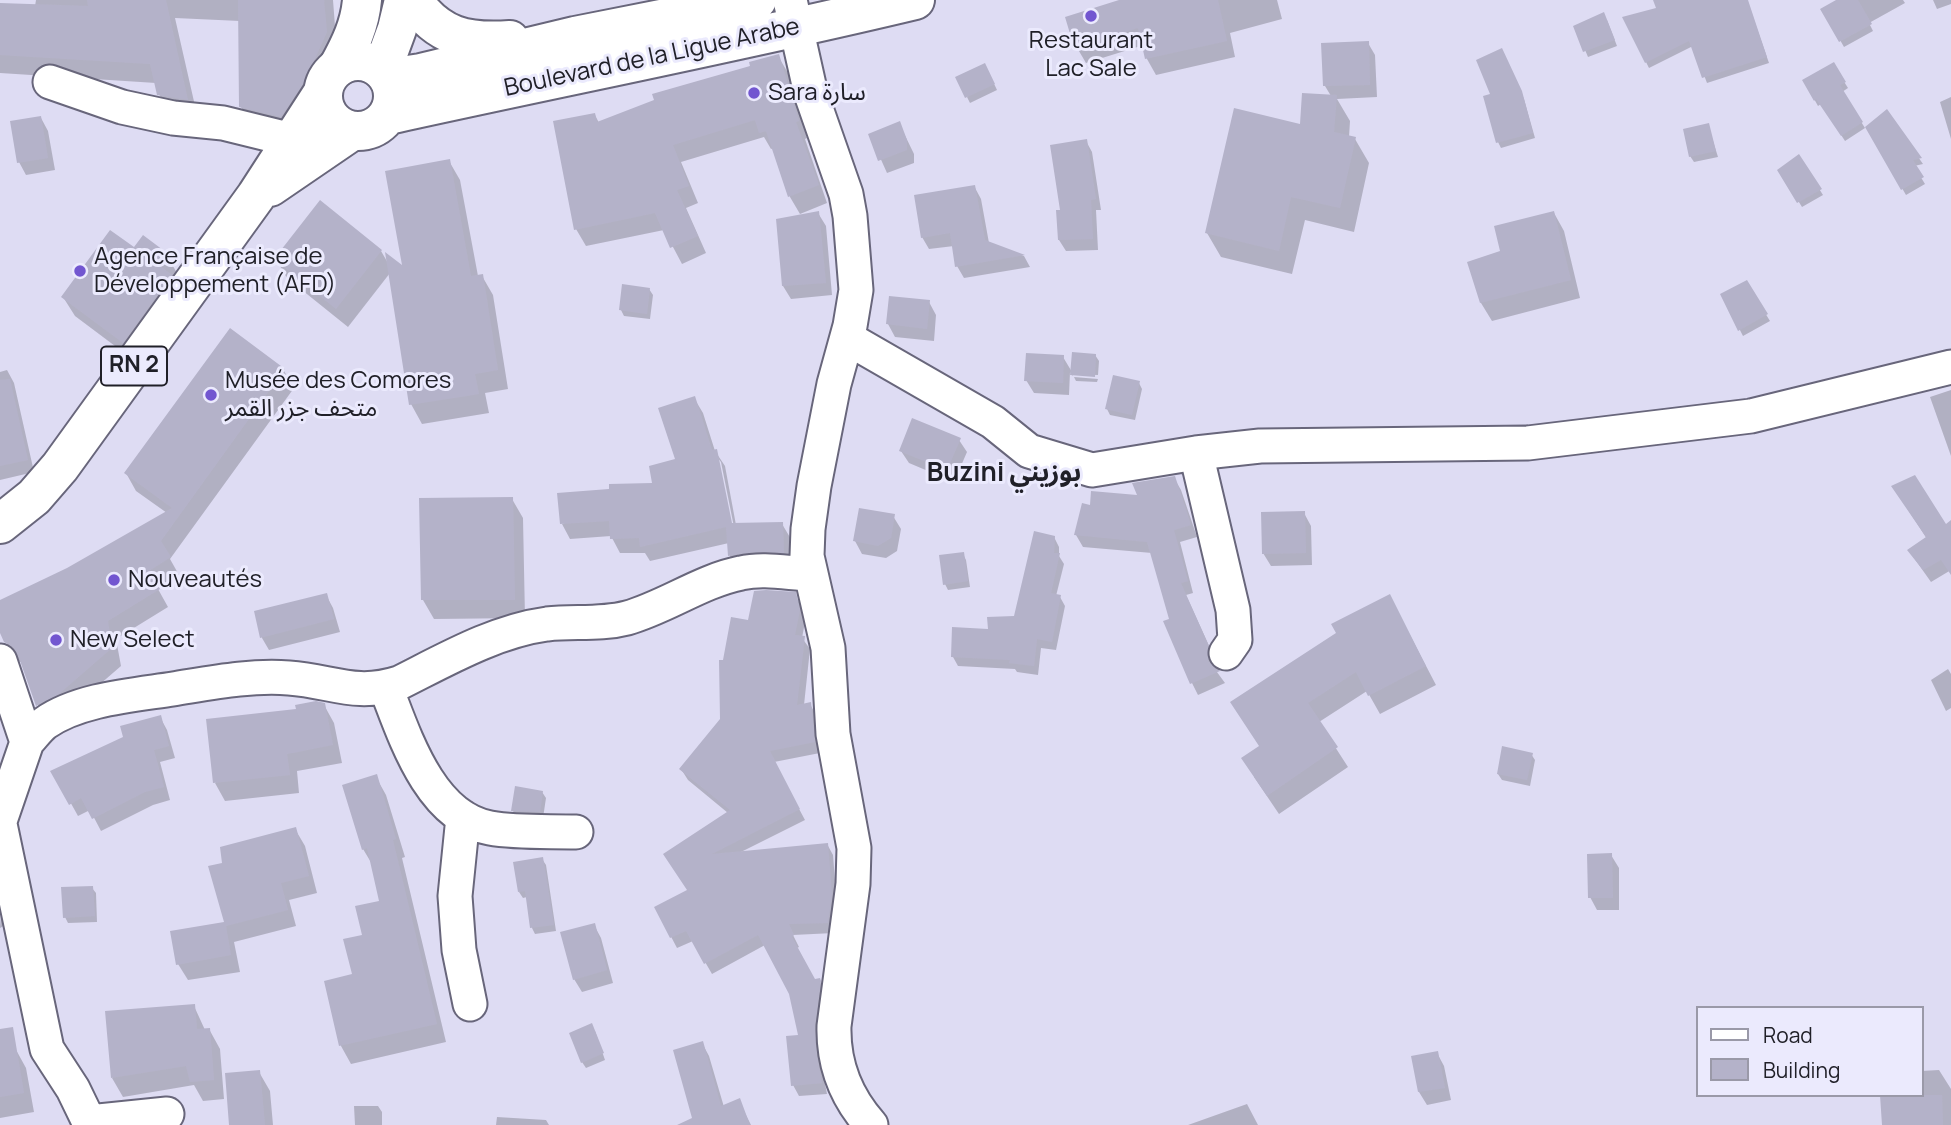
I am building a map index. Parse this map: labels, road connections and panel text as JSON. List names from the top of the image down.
{
  "streets": {
    "main road": ["Boulevard de la Ligue Arabe", "RN 2"]
  },
  "crossings": [
    ["Boulevard de la Ligue Arabe", "RN 2"]
  ],
  "districts": ["Buzini بوزيني"],
  "places": [
    "Restaurant Lac Sale",
    "Sara سارة",
    "Agence Française de Développement (AFD)",
    "Musée des Comores متحف جزر القمر",
    "Nouveautés",
    "New Select"
  ],
  "legend": ["Road", "Building"]
}
